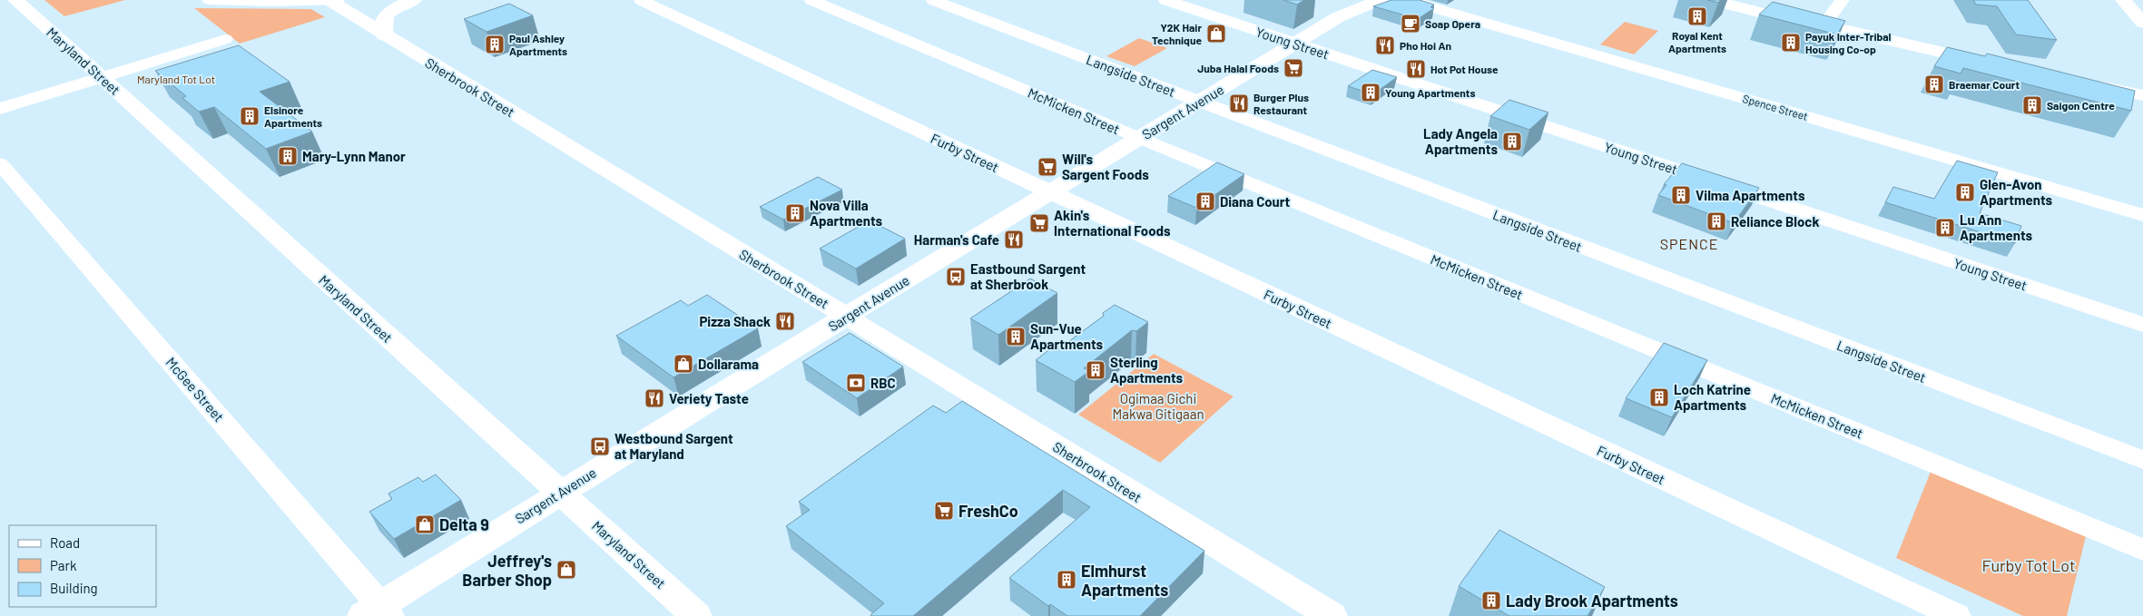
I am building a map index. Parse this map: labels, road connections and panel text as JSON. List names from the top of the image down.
{
  "streets": {
    "main road": ["Maryland Street", "Sherbrook Street", "Sargent Avenue"],
    "street": [
      "Young Street",
      "Langside Street",
      "Spence Street",
      "McMicken Street",
      "Furby Street",
      "McGee Street"
    ]
  },
  "crossings": [
    ["Young Street", "Sargent Avenue"],
    ["Maryland Street", "Sargent Avenue"],
    ["Langside Street", "Sargent Avenue"],
    ["Sherbrook Street", "Sargent Avenue"],
    ["McMicken Street", "Sargent Avenue"],
    ["Sargent Avenue", "Furby Street"],
    ["Sargent Avenue", "McGee Street"]
  ],
  "districts": ["SPENCE"],
  "parks": ["Maryland Tot Lot", "Ogimaa Gichi Makwa Gitigaan", "Furby Tot Lot"],
  "places": {
    "building": [
      "Royal Kent Apartments",
      "Payuk Inter-Tribal Housing Co-op",
      "Paul Ashley Apartments",
      "Braemar Court",
      "Young Apartments",
      "Saigon Centre",
      "Elsinore Apartments",
      "Lady Angela Apartments",
      "Mary-Lynn Manor",
      "Glen-Avon Apartments",
      "Vilma Apartments",
      "Diana Court",
      "Nova Villa Apartments",
      "Reliance Block",
      "Lu Ann Apartments",
      "Sun-Vue Apartments",
      "Sterling Apartments",
      "Loch Katrine Apartments",
      "Elmhurst Apartments",
      "Lady Brook Apartments"
    ],
    "cafe": ["Soap Opera"],
    "shop": [
      "Y2K Hair Technique",
      "Dollarama",
      "Delta 9",
      "Jeffrey's Barber Shop"
    ],
    "restaurant": [
      "Pho Hoi An",
      "Hot Pot House",
      "Burger Plus Restaurant",
      "Harman's Cafe",
      "Pizza Shack",
      "Veriety Taste"
    ],
    "supermarket": [
      "Juba Halal Foods",
      "Will's Sargent Foods",
      "Akin's International Foods",
      "FreshCo"
    ],
    "bus stop": ["Eastbound Sargent at Sherbrook", "Westbound Sargent at Maryland"],
    "bank": ["RBC"]
  },
  "legend": ["Road", "Park", "Building"]
}
